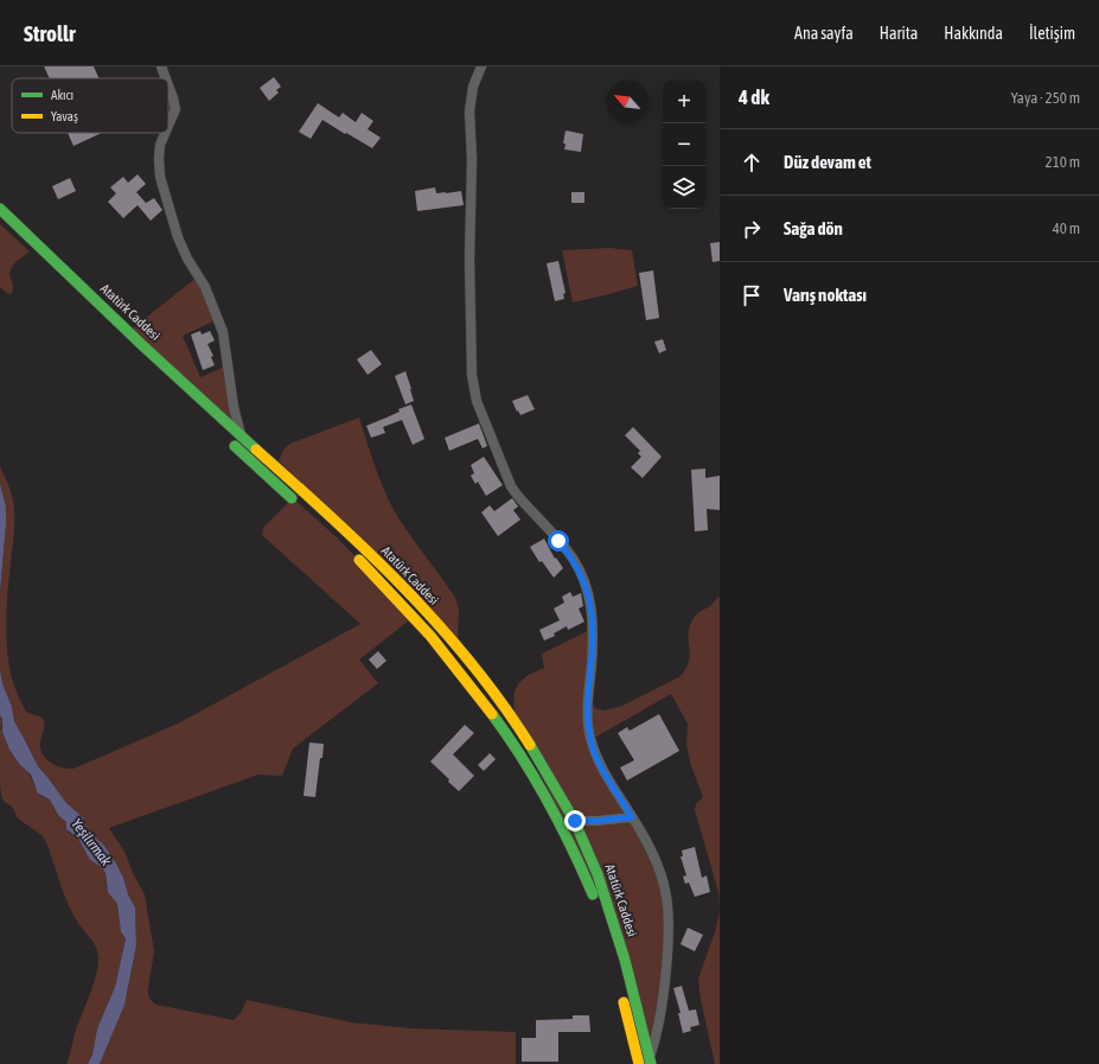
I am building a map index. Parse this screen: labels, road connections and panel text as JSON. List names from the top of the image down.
{
  "streets": {
    "highway": ["Atatürk Caddesi"]
  },
  "water": ["Yeşilırmak"],
  "legend": ["Akıcı", "Yavaş"],
  "north": "top left",
  "page": {
    "header": "Strollr",
    "nav": [
      "Ana sayfa",
      "Harita",
      "Hakkında",
      "İletişim"
    ],
    "heading": ["4 dk", "Yaya · 250 m"],
    "map_buttons": ["+", "−"],
    "list": [
      ["Düz devam et", "210 m"],
      ["Sağa dön", "40 m"],
      "Varış noktası"
    ]
  }
}
